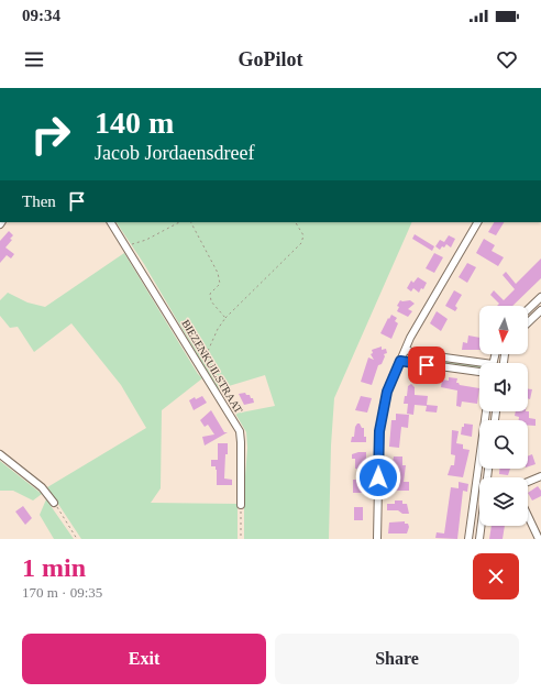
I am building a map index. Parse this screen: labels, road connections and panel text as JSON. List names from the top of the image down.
{
  "streets": {
    "street": ["BIEZENKUILSTRAAT"]
  },
  "north": "bottom",
  "page": {
    "status": "09:34",
    "header": "GoPilot",
    "turn": ["140 m", "Jacob Jordaensdreef"],
    "then": "Then",
    "heading": ["1 min", "170 m · 09:35"],
    "buttons": ["Exit", "Share"]
  }
}
